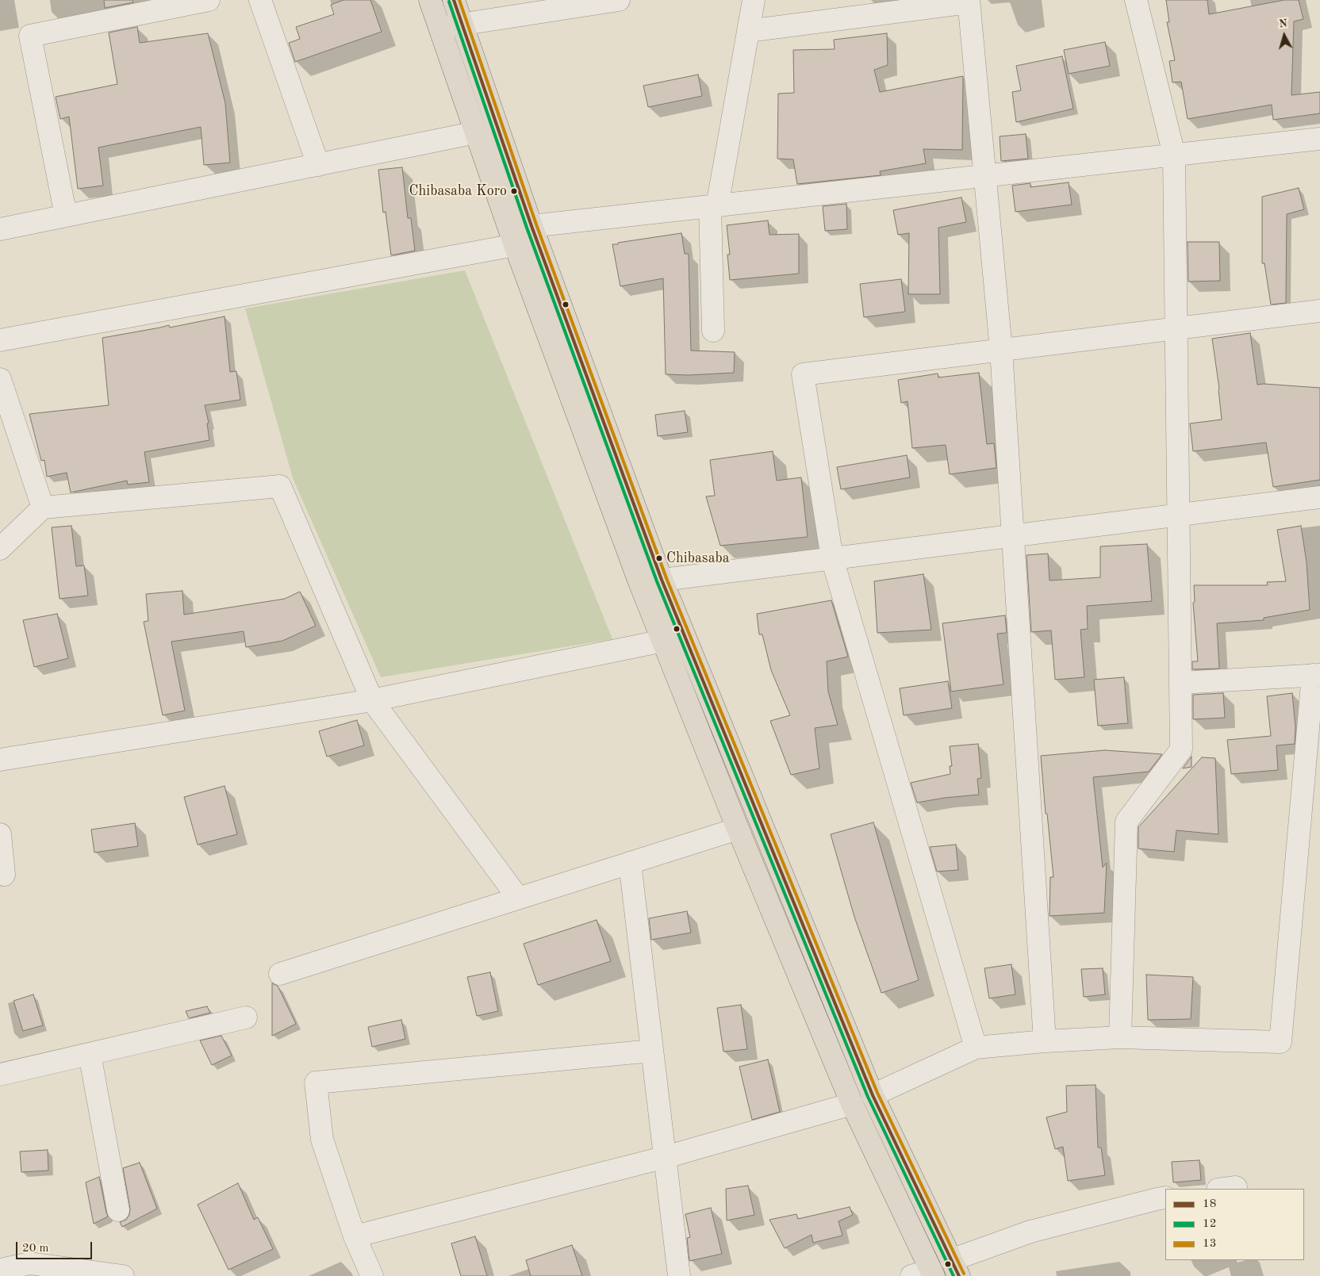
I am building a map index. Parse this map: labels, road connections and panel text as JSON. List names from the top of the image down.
{
  "places": ["Chibasaba Koro", "Chibasaba"],
  "lines": ["transit line 18", "transit line 13", "transit line 12"],
  "legend": ["18", "12", "13"],
  "scale_bar": "20 m",
  "north": "top"
}
